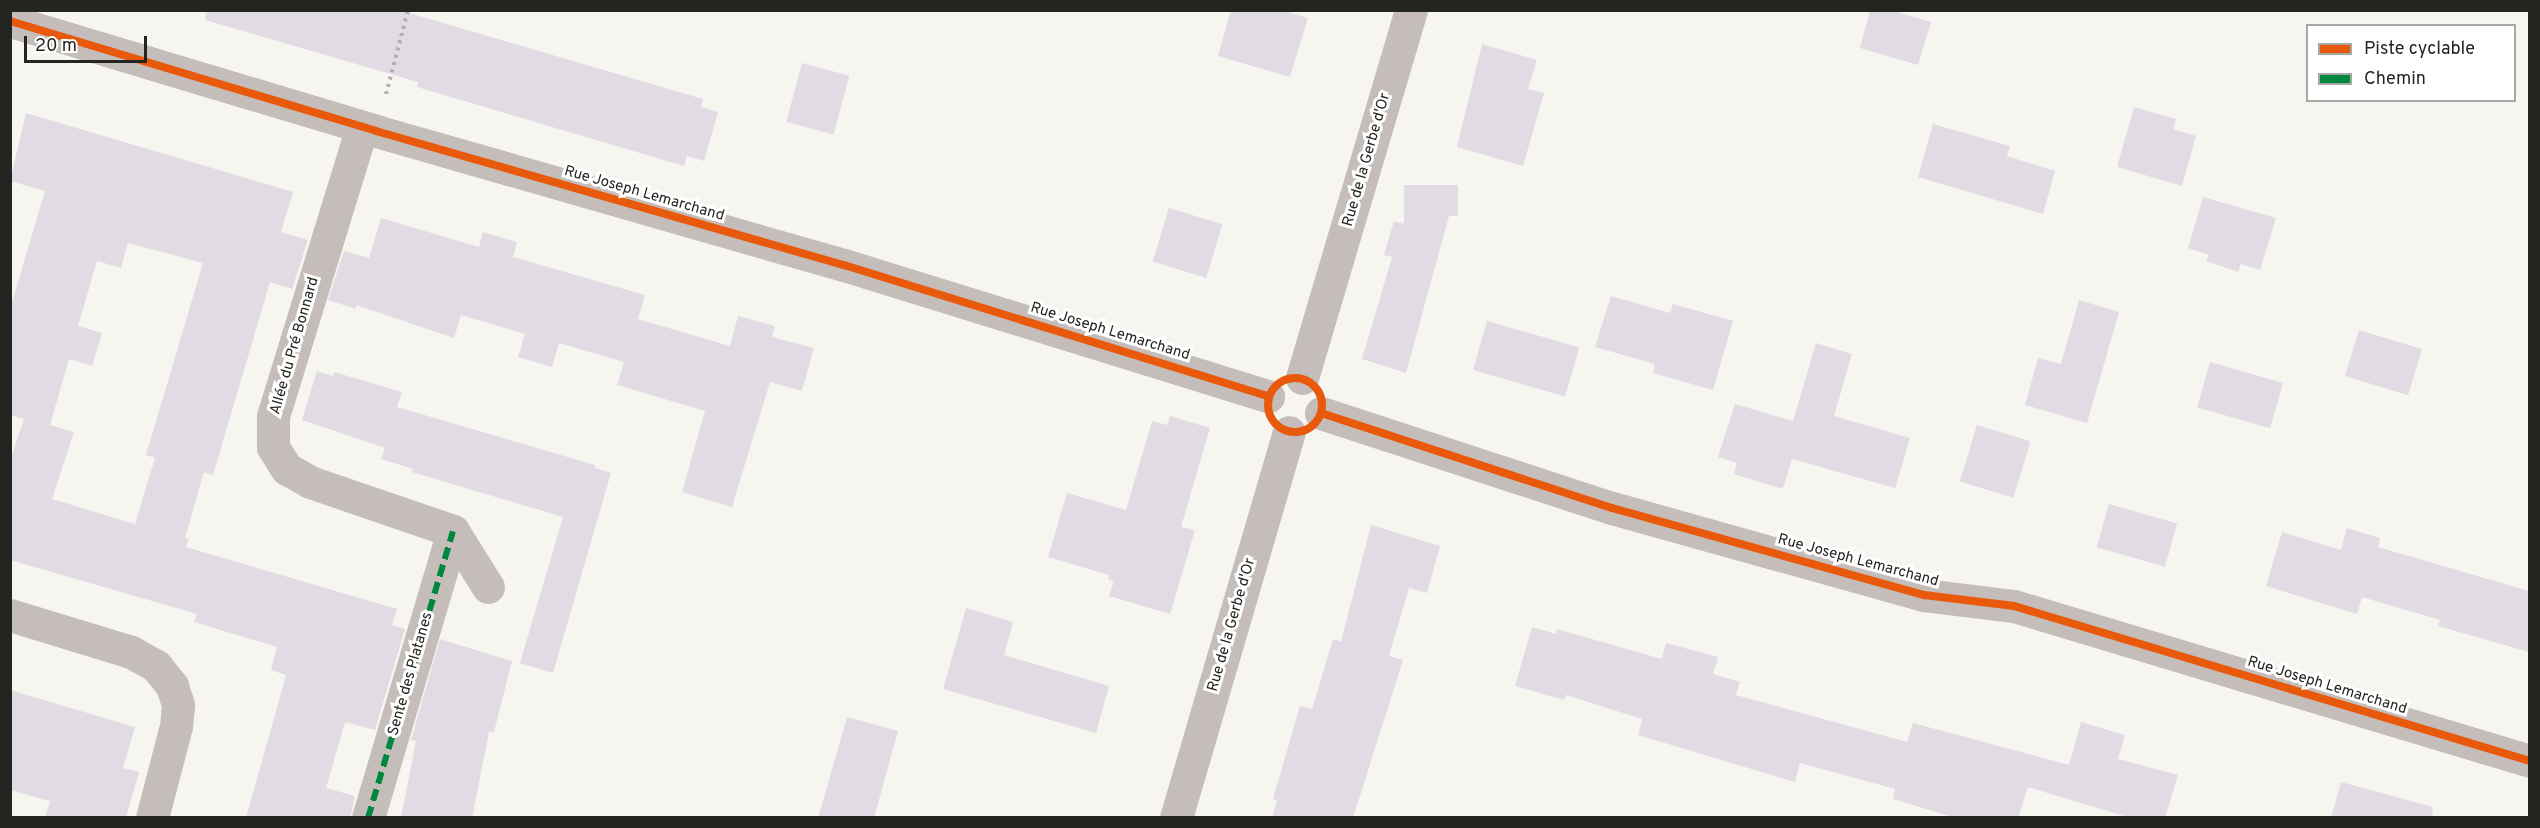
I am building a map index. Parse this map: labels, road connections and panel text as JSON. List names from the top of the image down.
{
  "streets": {
    "street": [
      "Rue de la Gerbe d'Or",
      "Rue Joseph Lemarchand",
      "Allée du Pré Bonnard",
      "Sente des Platanes"
    ]
  },
  "crossings": [
    ["Rue de la Gerbe d'Or", "Rue Joseph Lemarchand"],
    ["Rue Joseph Lemarchand", "Allée du Pré Bonnard"],
    ["Allée du Pré Bonnard", "Sente des Platanes"]
  ],
  "legend": ["Piste cyclable", "Chemin"],
  "scale_bar": "20 m"
}
